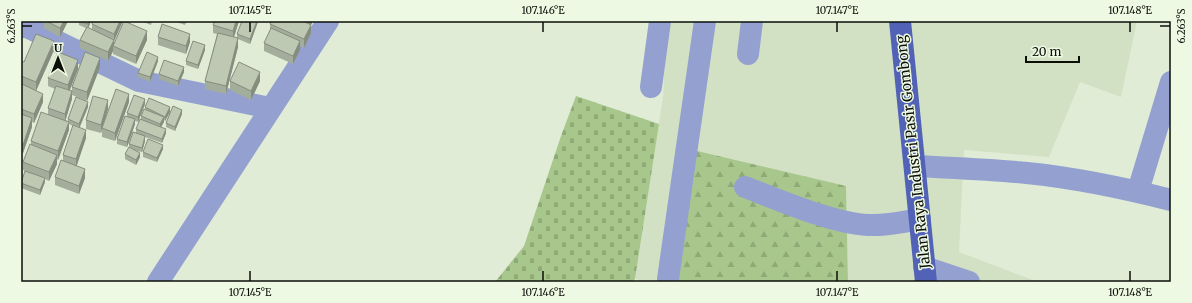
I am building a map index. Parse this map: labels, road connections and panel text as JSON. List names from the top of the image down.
{
  "streets": {
    "main road": ["Jalan Raya Industri Pasir Gombong"]
  },
  "scale_bar": "20 m",
  "north": "top",
  "coordinates": [
    "107.145°E",
    "107.146°E",
    "107.147°E",
    "107.148°E",
    "6.263°S"
  ]
}
